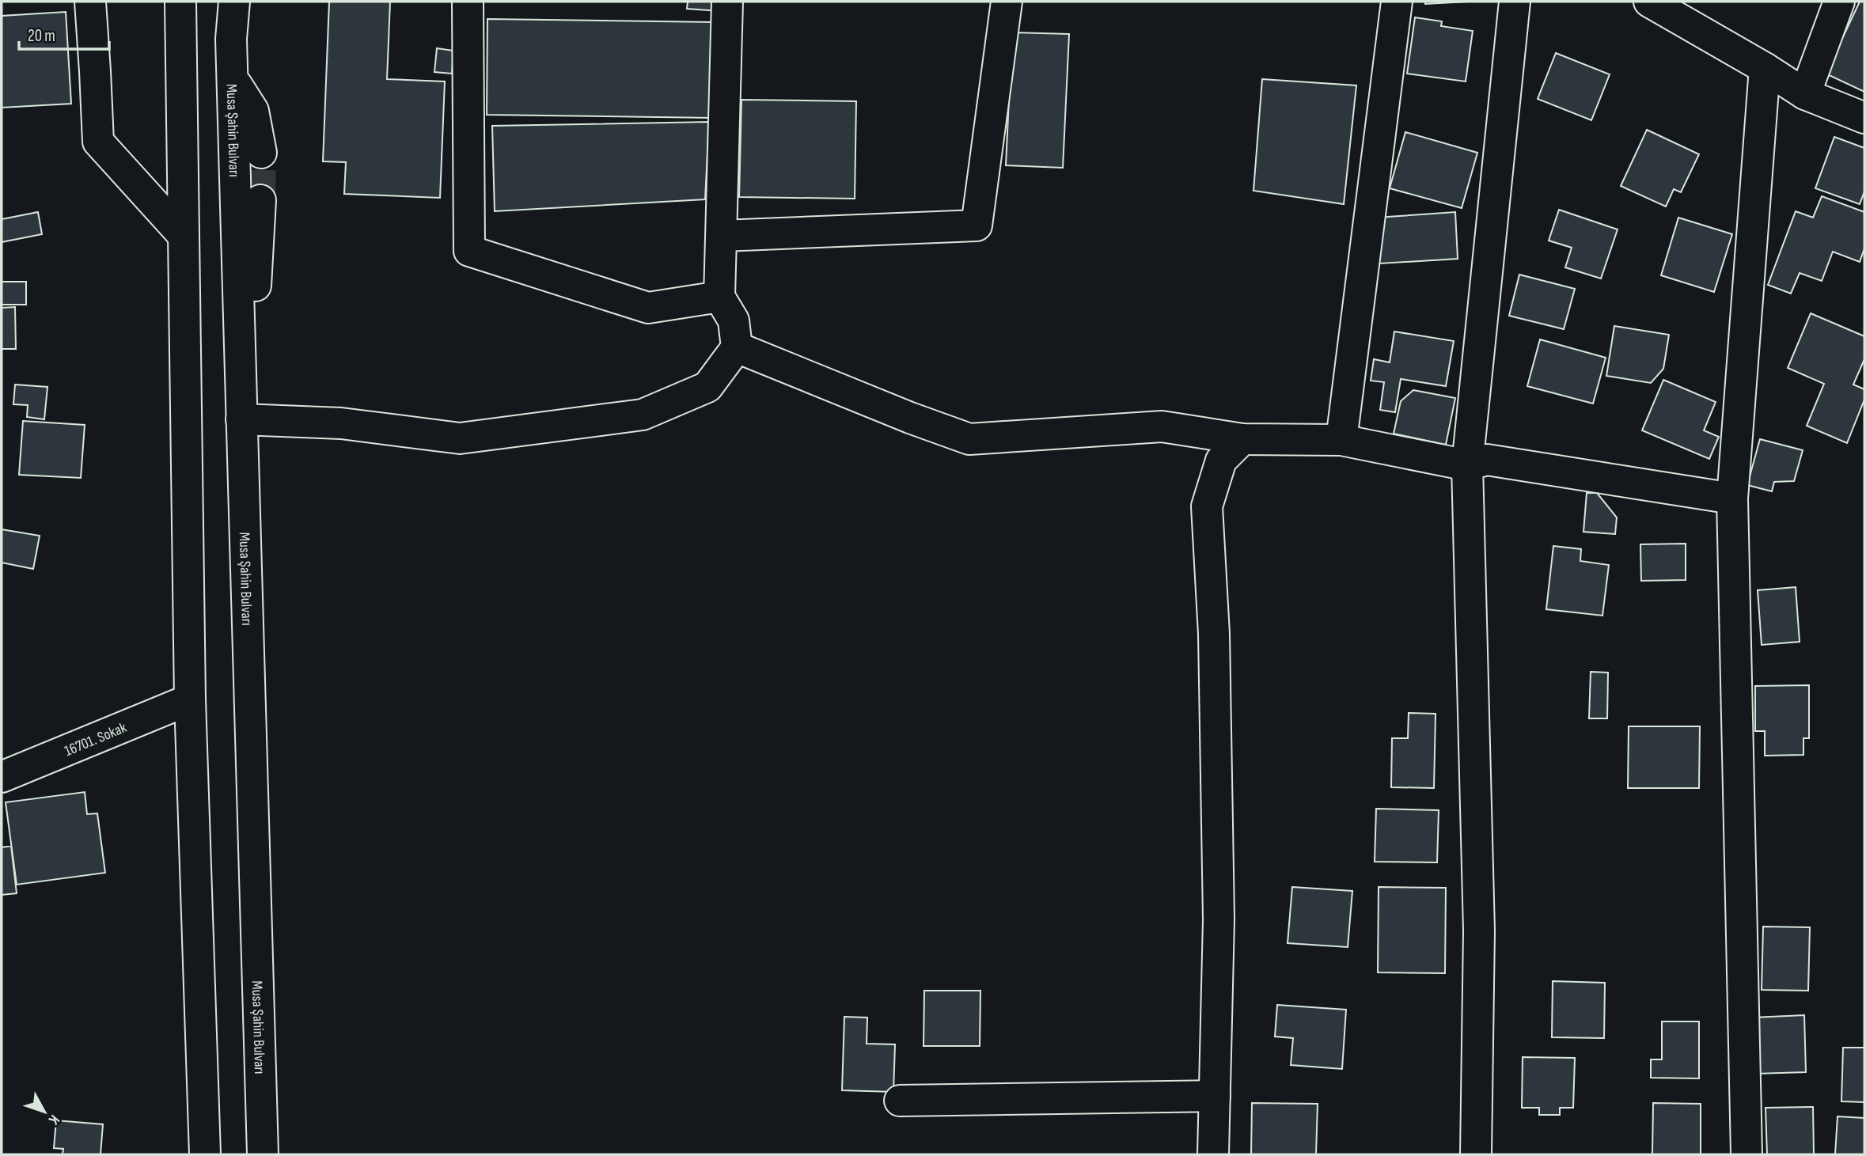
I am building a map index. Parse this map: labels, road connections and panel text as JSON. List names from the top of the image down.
{
  "streets": {
    "main road": ["Musa Şahin Bulvarı", "16701. Sokak"]
  },
  "scale_bar": "20 m",
  "north": "bottom right"
}
